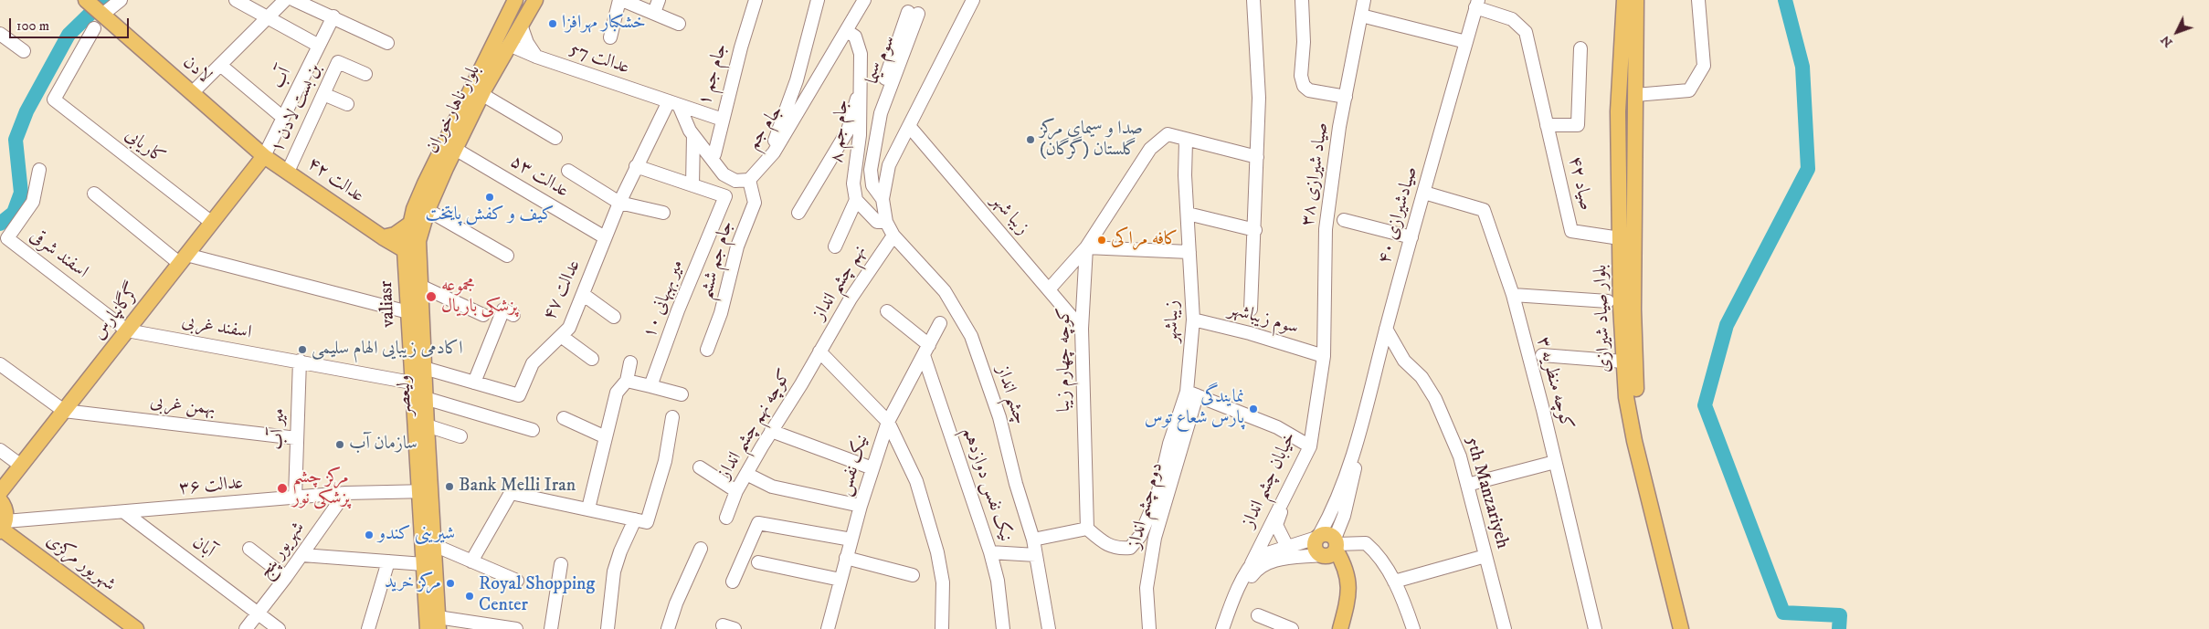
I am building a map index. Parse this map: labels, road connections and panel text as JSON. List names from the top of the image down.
{
  "streets": {
    "main road": [
      "لادن",
      "بلوار ناهارخوران",
      "عدالت ۴۲",
      "valiasr",
      "گرگانپارس",
      "بلوار صیاد شیرازی",
      "ولیعصر",
      "شهریور مرکزی"
    ],
    "street": [
      "عدالت 57",
      "سوم سیما",
      "۱ جام جم",
      "آب",
      "۱ بن بست لادن",
      "جام جم",
      "۸ جام جم",
      "کاریابی",
      "صیاد شیرازی ۳۸",
      "عدالت ۵۳",
      "صیاد ۴۲",
      "زیبا شهر",
      "۴۰ صیادشیرازی",
      "اسفند شرقی",
      "جام جم ششم",
      "نهم چشم انداز",
      "عدالت ۴۷",
      "۱۰ میر بهبهانی",
      "سوم زیباشهر",
      "زیباشهر",
      "اسفند غربی",
      "کوچه چهارم زیبا",
      "کوچه منظریه ۳",
      "چشم انداز",
      "بهمن غربی",
      "کوچه نهم چشم انداز",
      "میر آب",
      "نیک نفس",
      "خیابان چشم انداز",
      "نیک نفس دوازدهم",
      "عدالت ۳۶",
      "5th Manzariyeh",
      "دوم چشم انداز",
      "آبان",
      "شهریور پنج"
    ]
  },
  "crossings": [
    ["عدالت 57", "۱ جام جم"],
    ["عدالت 57", "بلوار ناهارخوران"],
    ["عدالت 57", "عدالت ۴۷"],
    ["عدالت 57", "valiasr"],
    ["سوم سیما", "۸ جام جم"],
    ["سوم سیما", "چشم انداز"],
    ["لادن", "آب"],
    ["لادن", "عدالت ۴۲"],
    ["لادن", "گرگانپارس"],
    ["۱ جام جم", "عدالت ۴۷"],
    ["آب", "عدالت ۴۲"],
    ["آب", "گرگانپارس"],
    ["۱ بن بست لادن", "عدالت ۴۲"],
    ["بلوار ناهارخوران", "عدالت ۵۳"],
    ["بلوار ناهارخوران", "valiasr"],
    ["بلوار ناهارخوران", "ولیعصر"],
    ["جام جم", "۸ جام جم"],
    ["جام جم", "جام جم ششم"],
    ["کاریابی", "گرگانپارس"],
    ["صیاد شیرازی ۳۸", "سوم زیباشهر"],
    ["صیاد شیرازی ۳۸", "خیابان چشم انداز"],
    ["عدالت ۵۳", "عدالت ۴۷"],
    ["عدالت ۴۲", "valiasr"],
    ["عدالت ۴۲", "گرگانپارس"],
    ["صیاد ۴۲", "بلوار صیاد شیرازی"],
    ["زیبا شهر", "کوچه چهارم زیبا"],
    ["۴۰ صیادشیرازی", "کوچه منظریه ۳"],
    ["۴۰ صیادشیرازی", "5th Manzariyeh"],
    ["اسفند شرقی", "گرگانپارس"],
    ["اسفند شرقی", "اسفند غربی"],
    ["نهم چشم انداز", "چشم انداز"],
    ["نهم چشم انداز", "کوچه نهم چشم انداز"],
    ["عدالت ۴۷", "ولیعصر"],
    ["valiasr", "اسفند غربی"],
    ["valiasr", "ولیعصر"],
    ["valiasr", "عدالت ۳۶"],
    ["گرگانپارس", "اسفند غربی"],
    ["گرگانپارس", "بهمن غربی"],
    ["سوم زیباشهر", "زیباشهر"],
    ["سوم زیباشهر", "خیابان چشم انداز"],
    ["زیباشهر", "دوم چشم انداز"],
    ["اسفند غربی", "میر آب"],
    ["ولیعصر", "عدالت ۳۶"],
    ["بهمن غربی", "میر آب"],
    ["میر آب", "عدالت ۳۶"],
    ["نیک نفس", "نیک نفس دوازدهم"],
    ["عدالت ۳۶", "آبان"],
    ["عدالت ۳۶", "شهریور پنج"],
    ["عدالت ۳۶", "شهریور مرکزی"],
    ["آبان", "شهریور پنج"]
  ],
  "places": [
    "خشكبار مهرافزا",
    "صدا و سیمای مرکز گلستان (گرگان)",
    "کیف و کفش پایتخت",
    "کافه مراکی",
    "مجموعه پزشکی باریال",
    "اکادمی زیبایی الهام سلیمی",
    "نمایندگی پارس شعاع توس",
    "سازمان آب",
    "Bank Melli Iran",
    "مرکز چشم پزشکی نور",
    "شیرینی کندو",
    "مرکز خرید",
    "Royal Shopping Center"
  ],
  "scale_bar": "100 m",
  "north": "bottom left"
}
